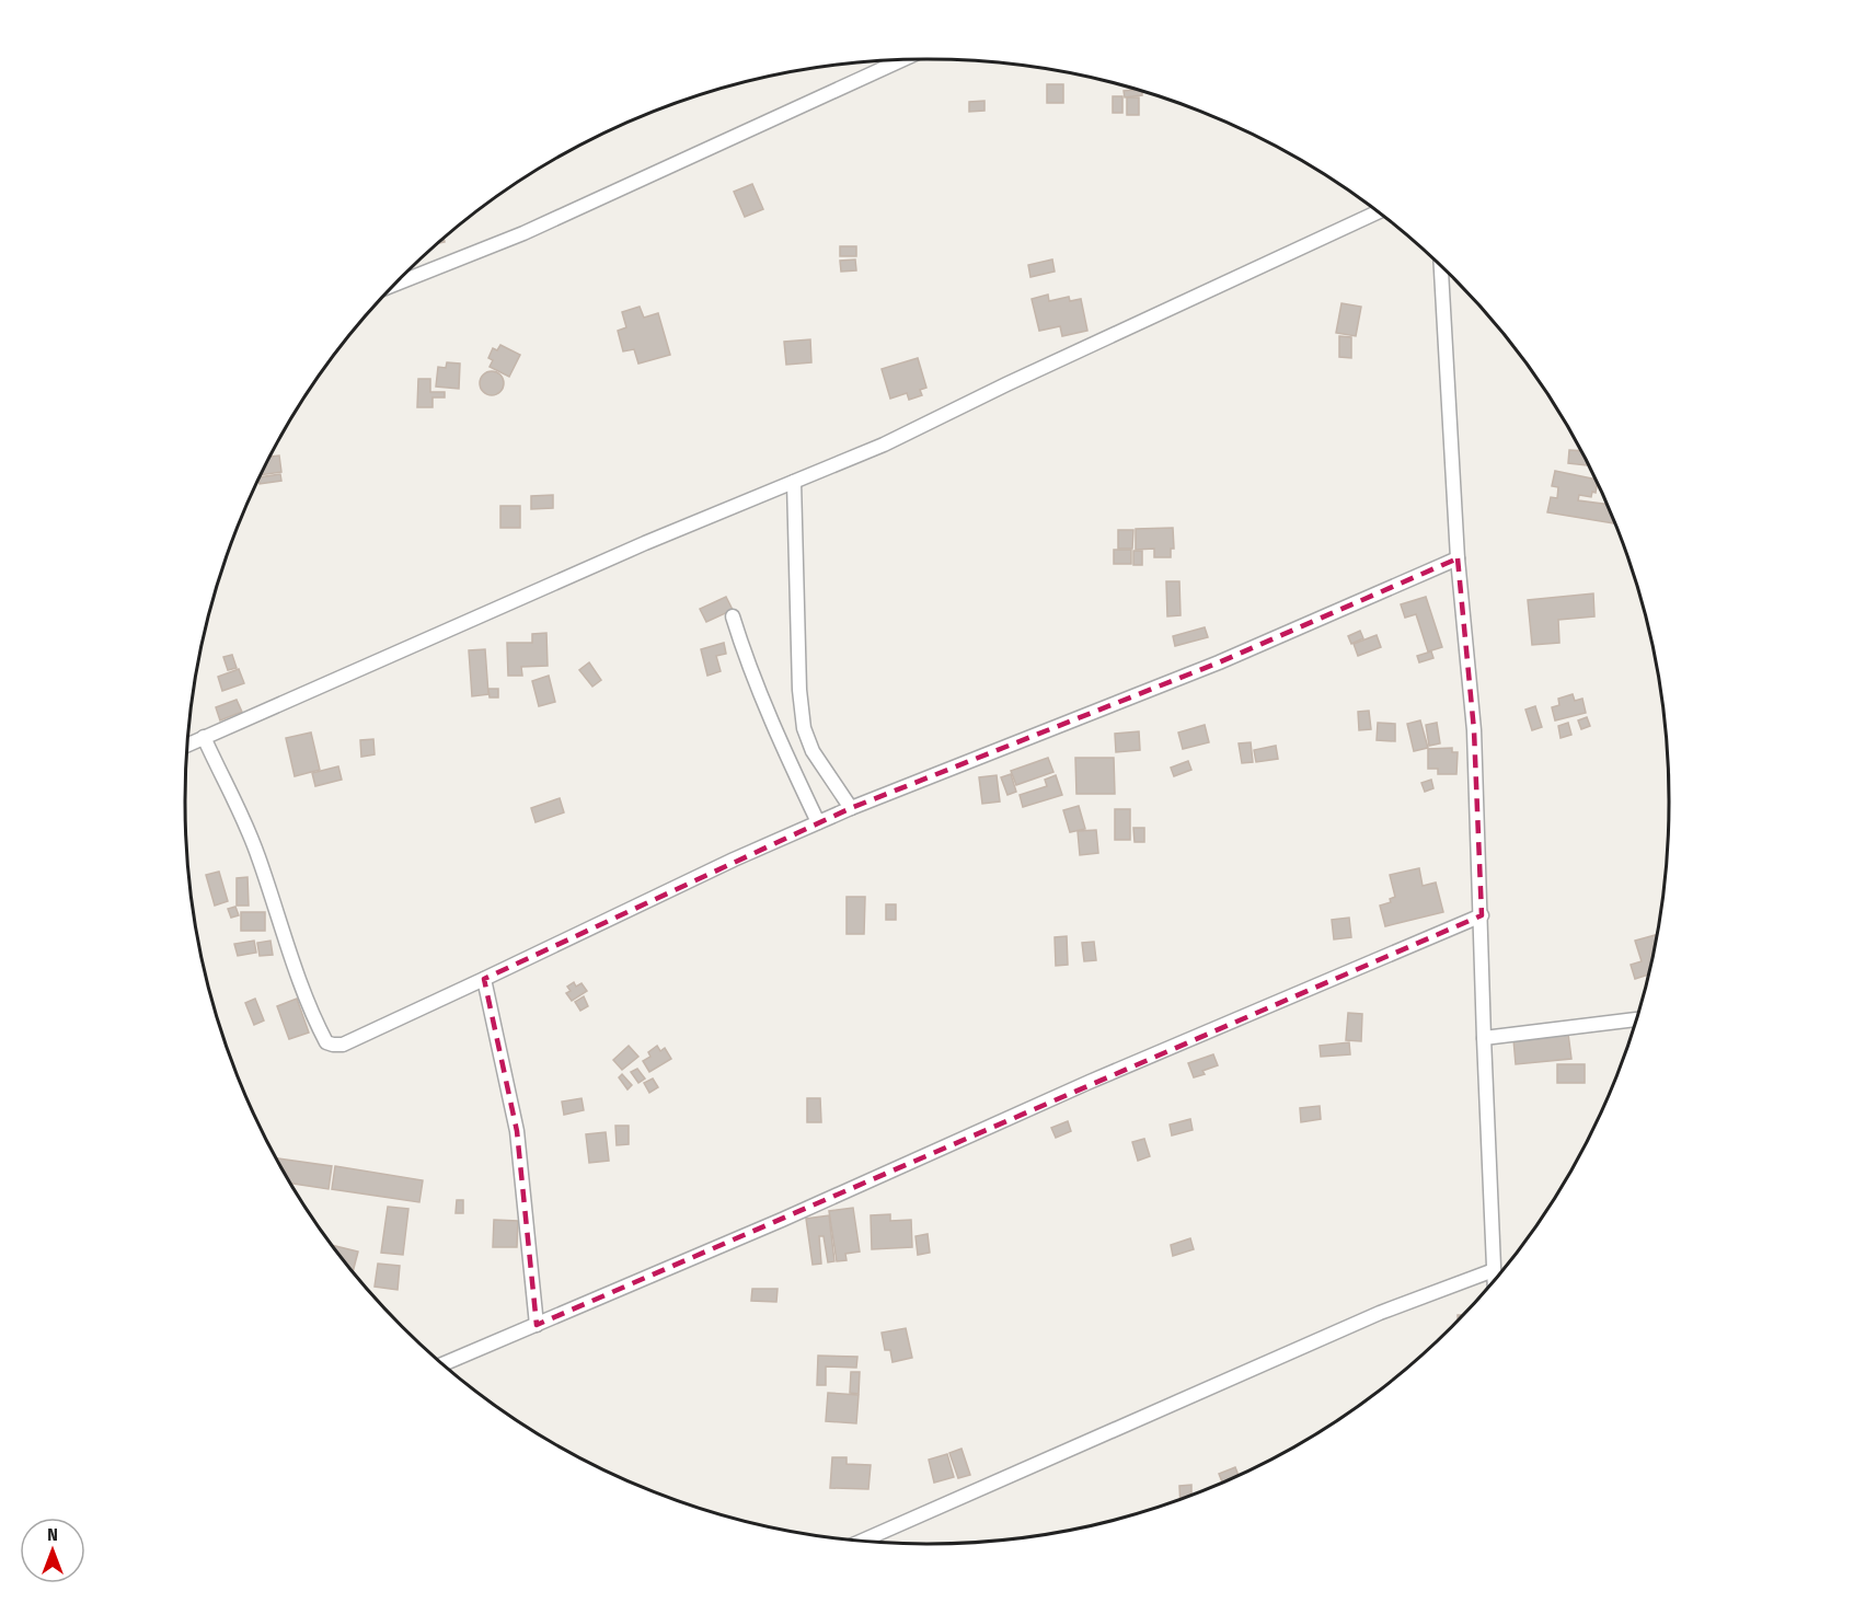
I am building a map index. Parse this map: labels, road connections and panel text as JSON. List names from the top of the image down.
{
  "north": "top"
}
